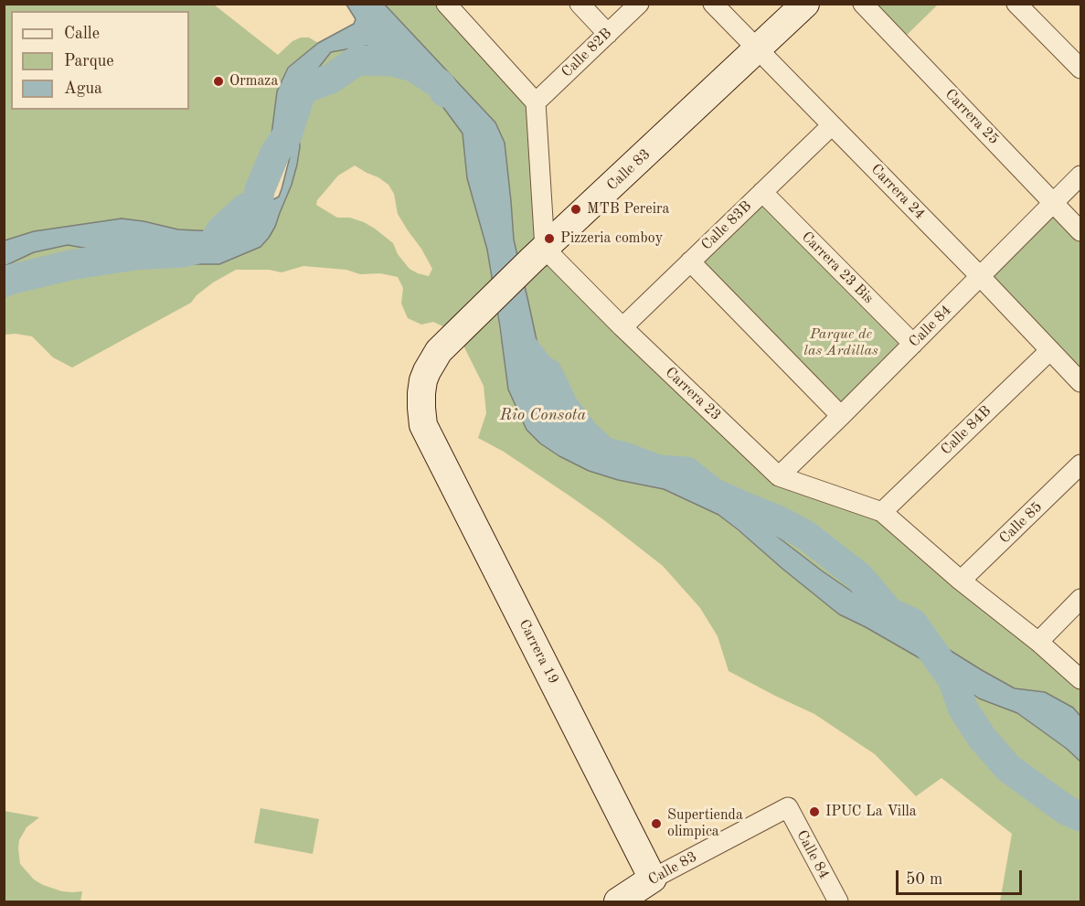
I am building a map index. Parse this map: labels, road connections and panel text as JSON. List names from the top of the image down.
{
  "streets": {
    "street": [
      "Calle 82B",
      "Carrera 25",
      "Calle 83",
      "Carrera 24",
      "Calle 83B",
      "Carrera 23 Bis",
      "Calle 84",
      "Carrera 23",
      "Calle 84B",
      "Calle 85",
      "Carrera 19"
    ]
  },
  "crossings": [
    ["Carrera 25", "Calle 84"],
    ["Calle 83", "Carrera 24"],
    ["Calle 83", "Calle 84"],
    ["Calle 83", "Carrera 23"],
    ["Calle 83", "Carrera 19"],
    ["Carrera 24", "Calle 83B"],
    ["Carrera 24", "Calle 84"],
    ["Carrera 24", "Calle 84B"],
    ["Calle 83B", "Carrera 23 Bis"],
    ["Calle 83B", "Carrera 23"],
    ["Carrera 23 Bis", "Calle 84"],
    ["Calle 84", "Carrera 23"],
    ["Carrera 23", "Calle 84B"],
    ["Carrera 23", "Calle 85"]
  ],
  "water": ["Rio Consota"],
  "parks": ["Parque de las Ardillas"],
  "places": [
    "Ormaza",
    "MTB Pereira",
    "Pizzeria comboy",
    "IPUC La Villa",
    "Supertienda olimpica"
  ],
  "legend": ["Calle", "Parque", "Agua"],
  "scale_bar": "50 m"
}
